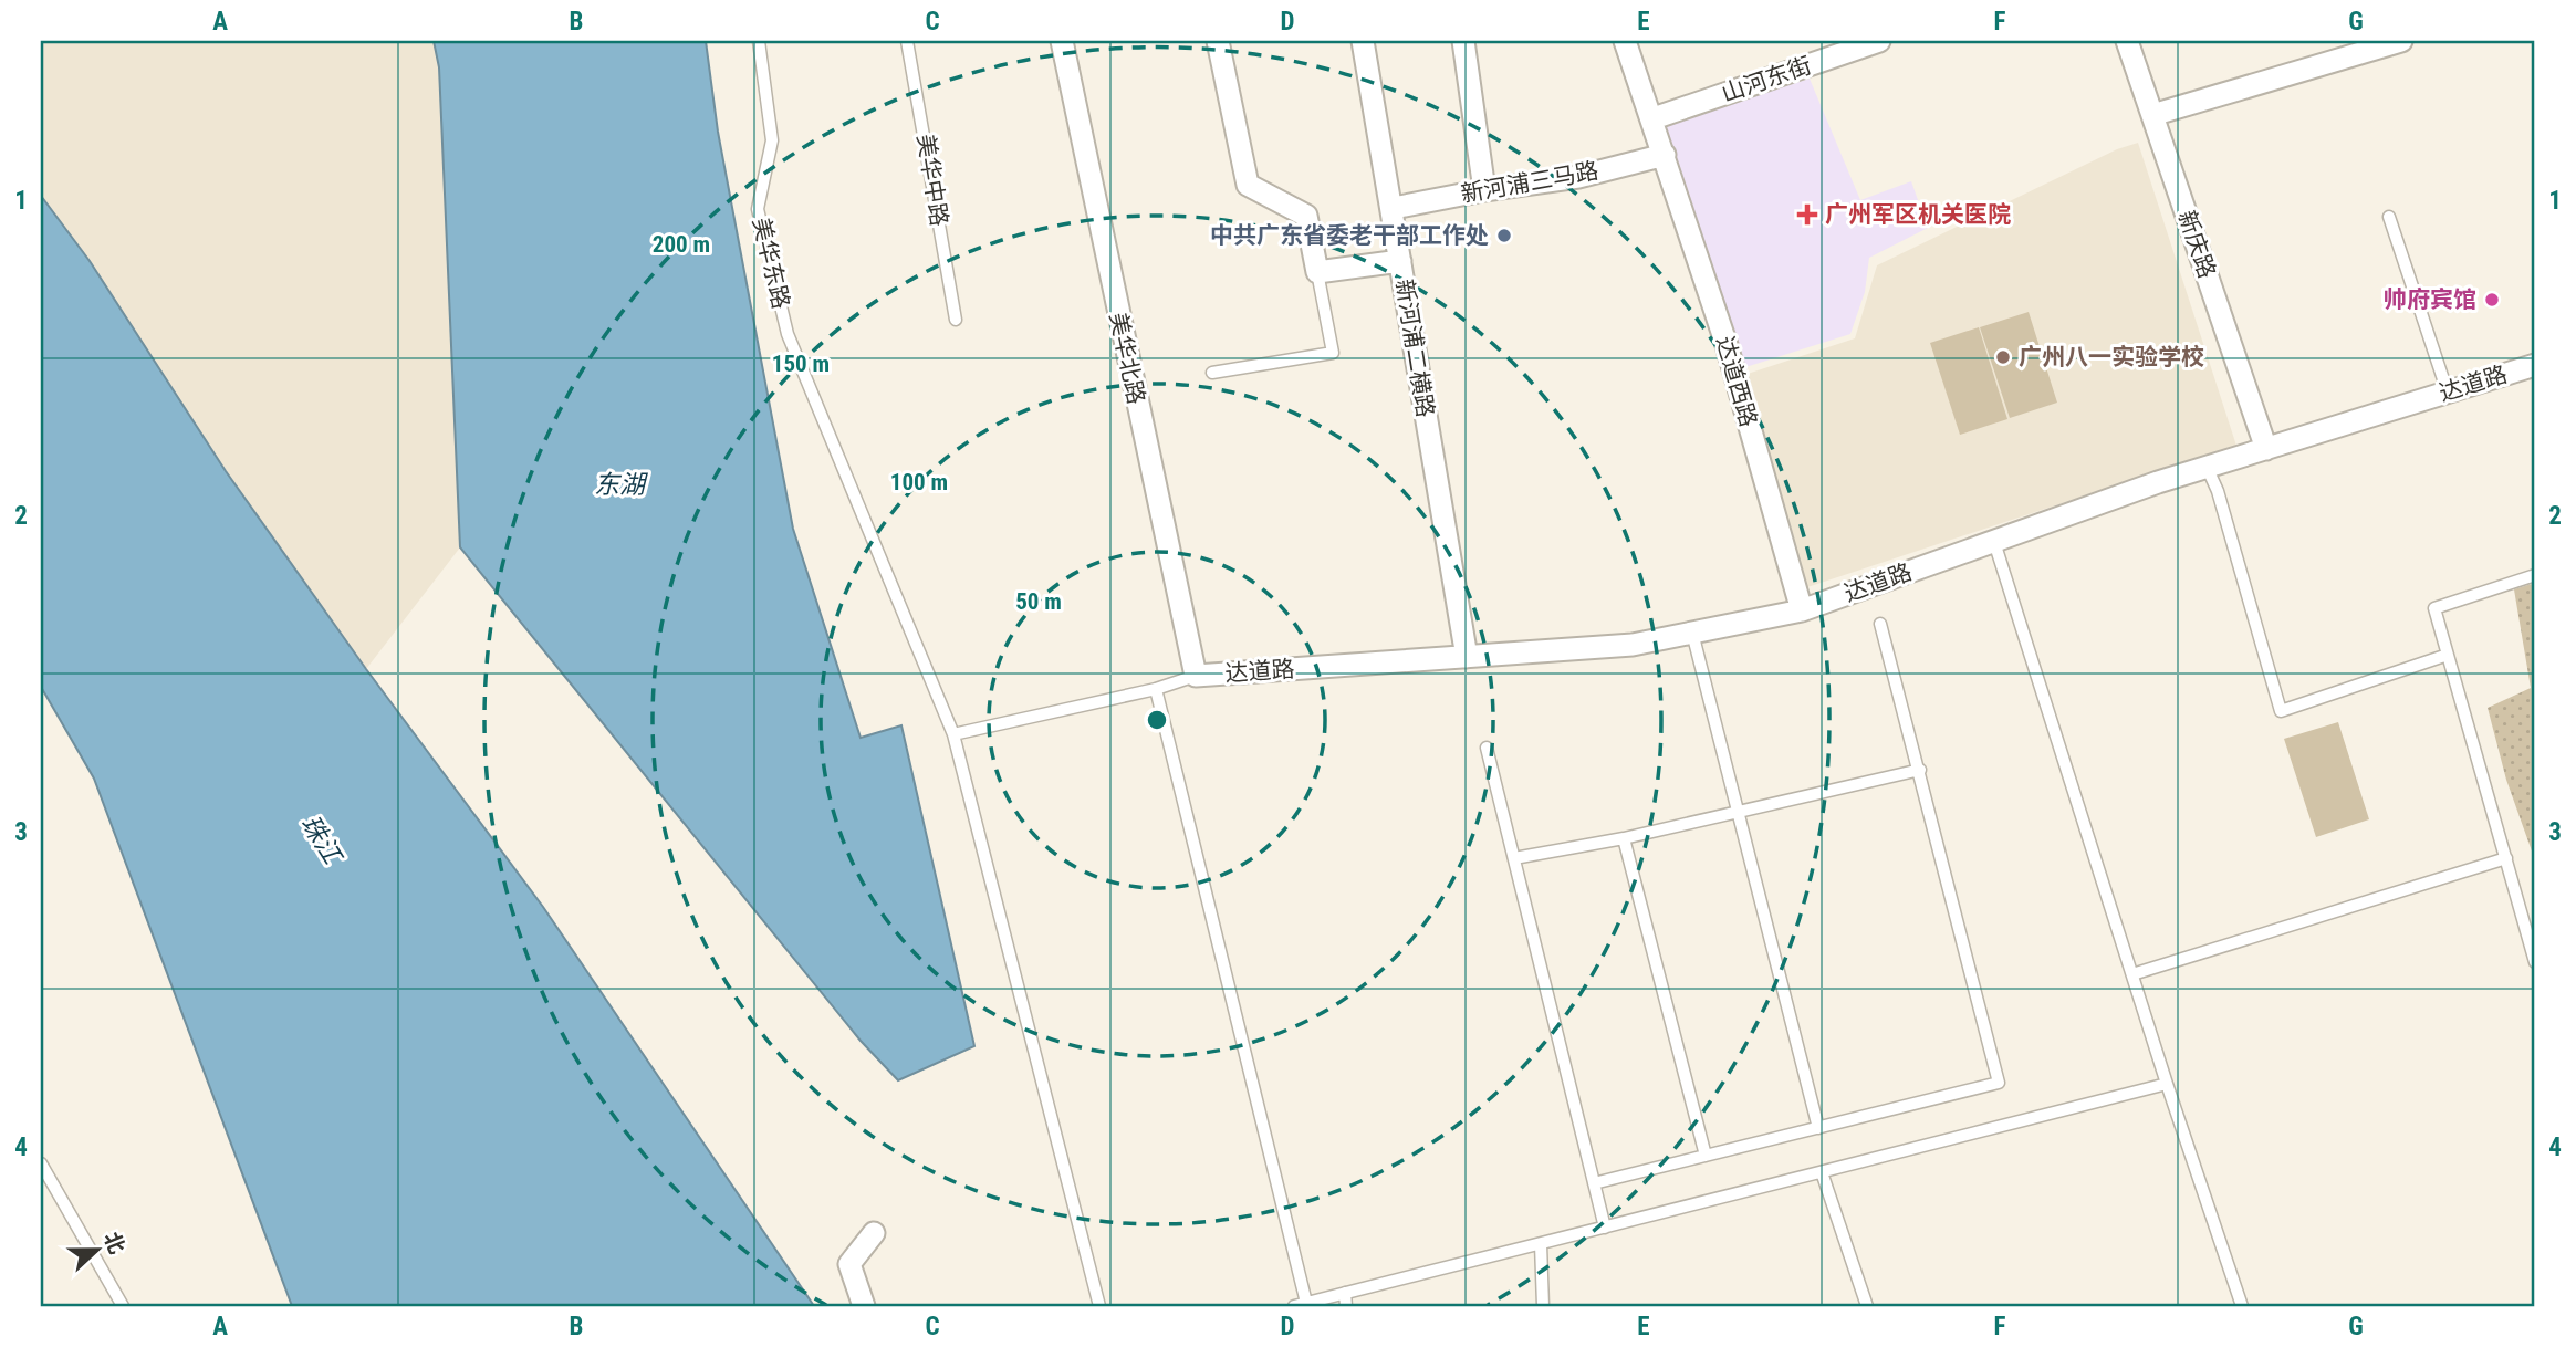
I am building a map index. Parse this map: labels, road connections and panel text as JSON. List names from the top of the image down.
{
  "streets": {
    "street": [
      "山河东街",
      "新河浦三马路",
      "新庆路",
      "新河浦二横路",
      "美华北路",
      "达道西路",
      "达道路"
    ],
    "lane": ["美华中路", "美华东路"]
  },
  "crossings": [
    ["山河东街", "达道西路"],
    ["新河浦三马路", "新河浦二横路"],
    ["新河浦三马路", "达道西路"],
    ["新庆路", "达道路"],
    ["新河浦二横路", "达道路"],
    ["美华北路", "达道路"],
    ["达道西路", "达道路"]
  ],
  "water": ["东湖", "珠江"],
  "places": {
    "health": ["广州军区机关医院"],
    "other": ["中共广东省委老干部工作处", "帅府宾馆", "广州八一实验学校"]
  },
  "north": "right",
  "grid": {
    "columns": [
      "A",
      "B",
      "C",
      "D",
      "E",
      "F",
      "G"
    ],
    "rows": [
      "1",
      "2",
      "3",
      "4"
    ]
  },
  "rings": [
    "200 m",
    "150 m",
    "100 m",
    "50 m"
  ]
}
